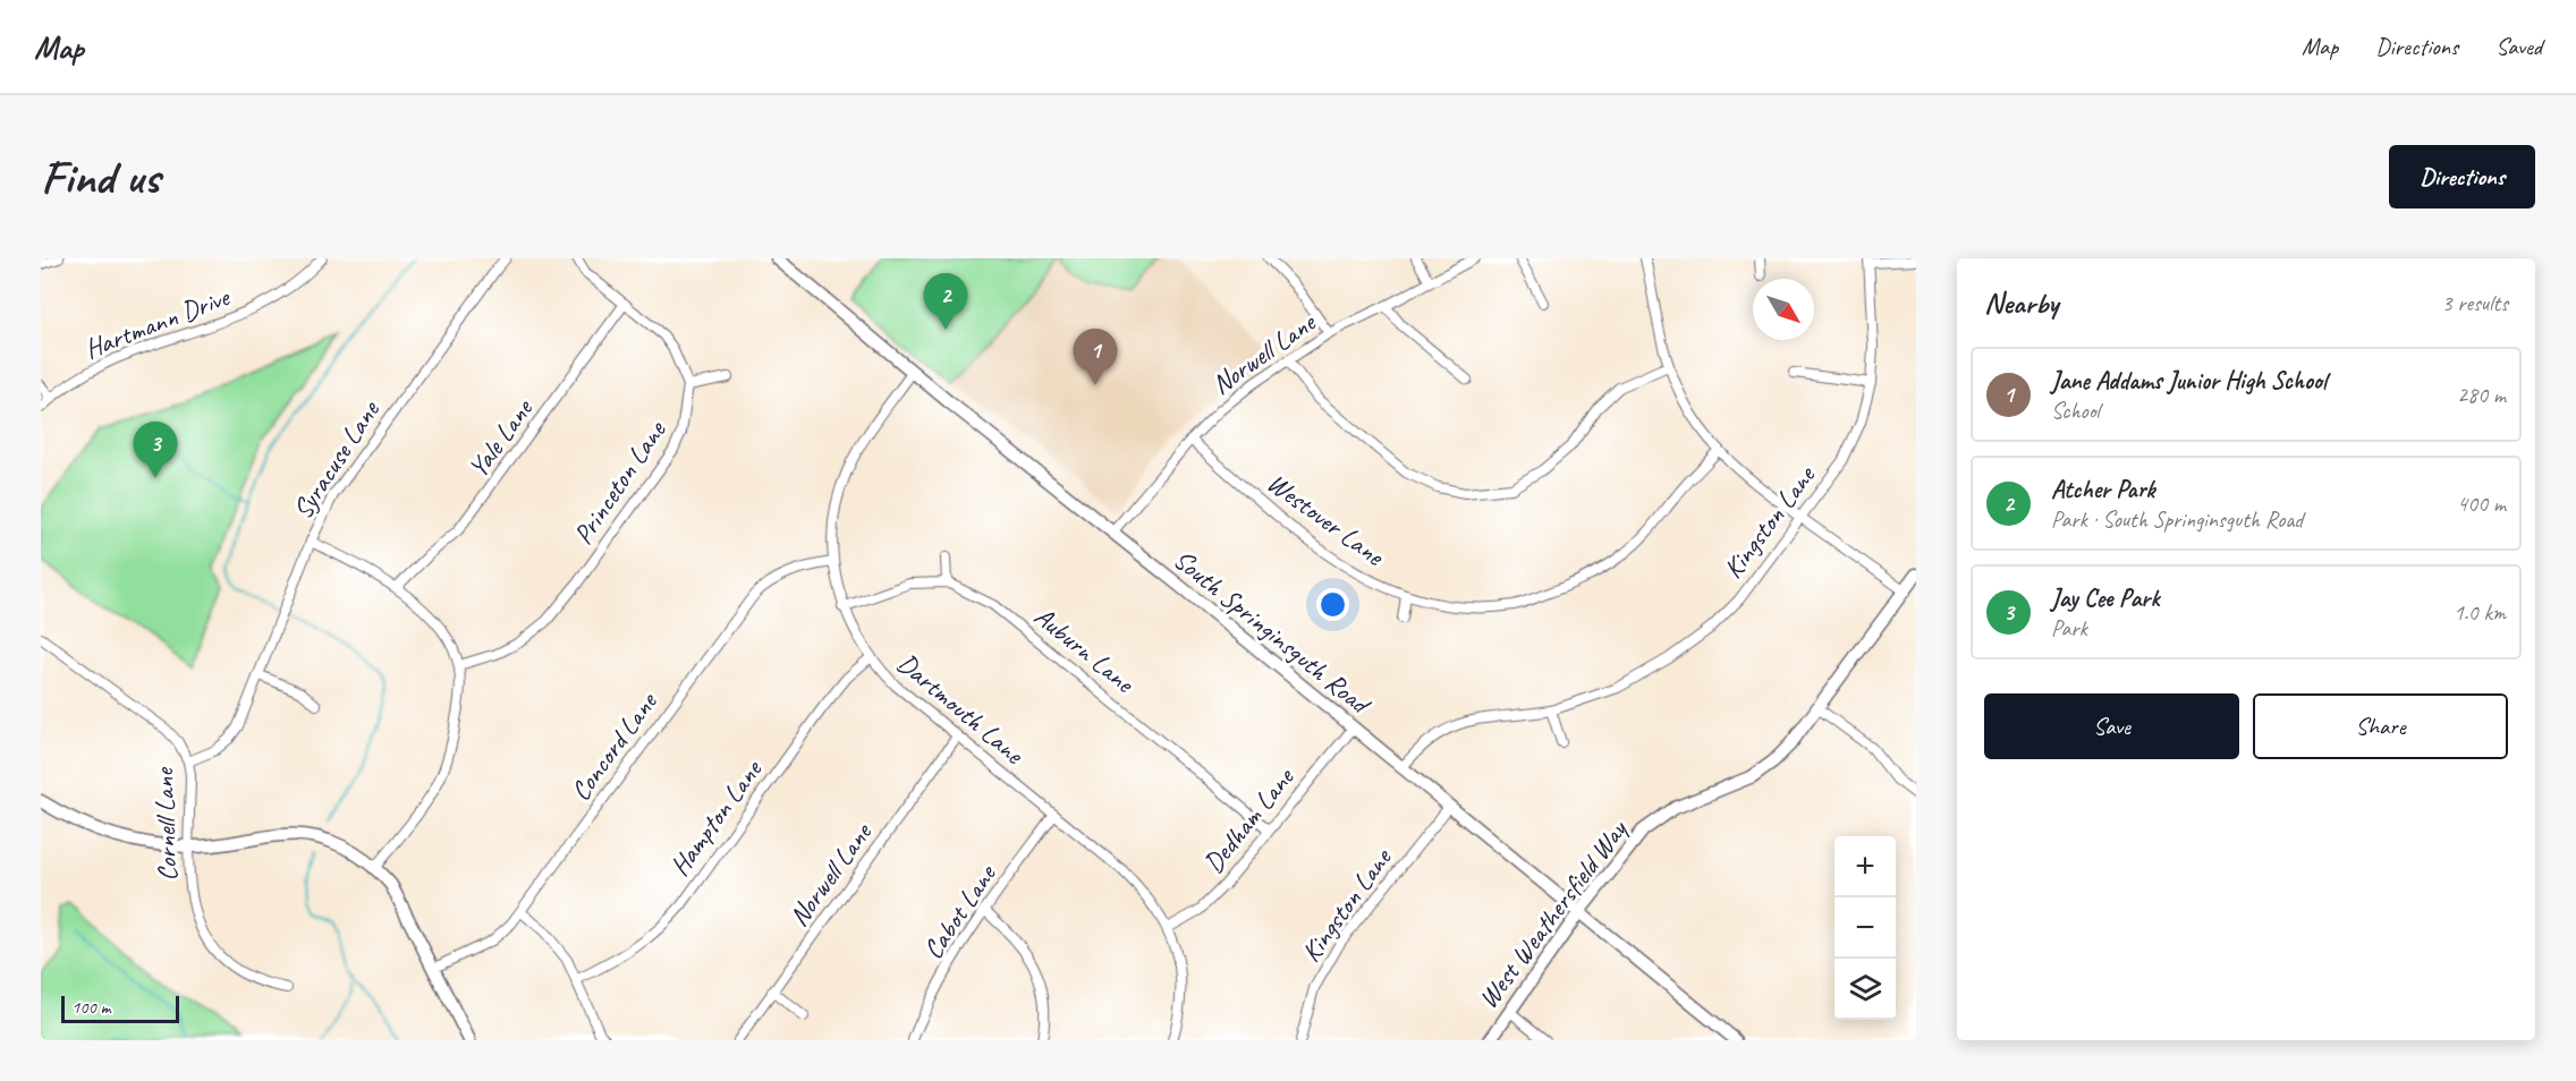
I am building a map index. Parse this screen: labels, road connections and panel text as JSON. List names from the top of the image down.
{
  "streets": {
    "street": [
      "Hartmann Drive",
      "Norwell Lane",
      "Yale Lane",
      "Syracuse Lane",
      "Princeton Lane",
      "Westover Lane",
      "Kingston Lane",
      "South Springinsguth Road",
      "Auburn Lane",
      "Dartmouth Lane",
      "Concord Lane",
      "Hampton Lane",
      "Dedham Lane",
      "Cornell Lane",
      "Cabot Lane",
      "West Weathersfield Way"
    ]
  },
  "crossings": [
    ["Norwell Lane", "Westover Lane"],
    ["Norwell Lane", "South Springinsguth Road"],
    ["Norwell Lane", "Dartmouth Lane"],
    ["Yale Lane", "Princeton Lane"],
    ["Syracuse Lane", "Cornell Lane"],
    ["Kingston Lane", "South Springinsguth Road"],
    ["South Springinsguth Road", "Dartmouth Lane"],
    ["South Springinsguth Road", "Dedham Lane"],
    ["South Springinsguth Road", "West Weathersfield Way"],
    ["Auburn Lane", "Dartmouth Lane"],
    ["Auburn Lane", "Dedham Lane"],
    ["Dartmouth Lane", "Concord Lane"],
    ["Dartmouth Lane", "Hampton Lane"],
    ["Dartmouth Lane", "Dedham Lane"],
    ["Dartmouth Lane", "Cabot Lane"]
  ],
  "scale_bar": "100 m",
  "north": "bottom right",
  "page": {
    "header": "Map",
    "nav": ["Map", "Directions", "Saved"],
    "buttons": [
      "Directions",
      ["Save", "Share"]
    ],
    "title": "Find us",
    "heading": ["Nearby", "3 results"],
    "pins": ["2", "1", "3"],
    "list": [
      {
        "mark": "1",
        "name": "Jane Addams Junior High School",
        "note": "School",
        "value": "280 m"
      },
      {
        "mark": "2",
        "name": "Atcher Park",
        "note": "Park · South Springinsguth Road",
        "value": "400 m"
      },
      {
        "mark": "3",
        "name": "Jay Cee Park",
        "note": "Park",
        "value": "1.0 km"
      }
    ],
    "map_buttons": ["+", "−"],
    "scale": "100 m"
  }
}
